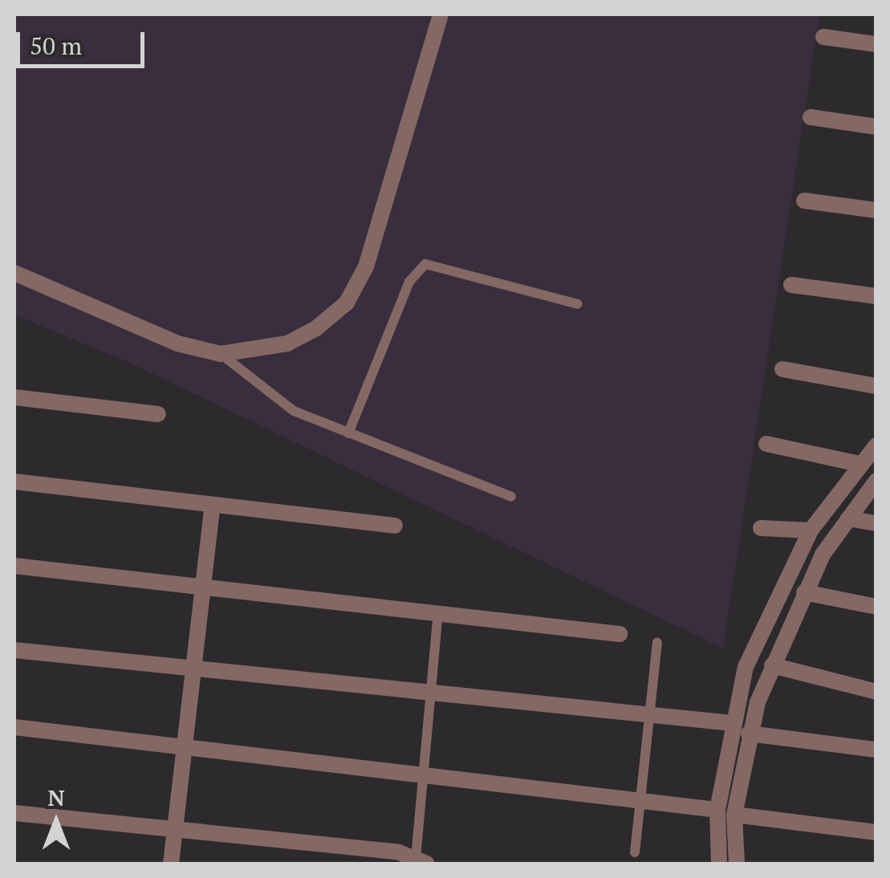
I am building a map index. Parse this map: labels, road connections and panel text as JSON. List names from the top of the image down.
{
  "scale_bar": "50 m",
  "north": "top"
}
